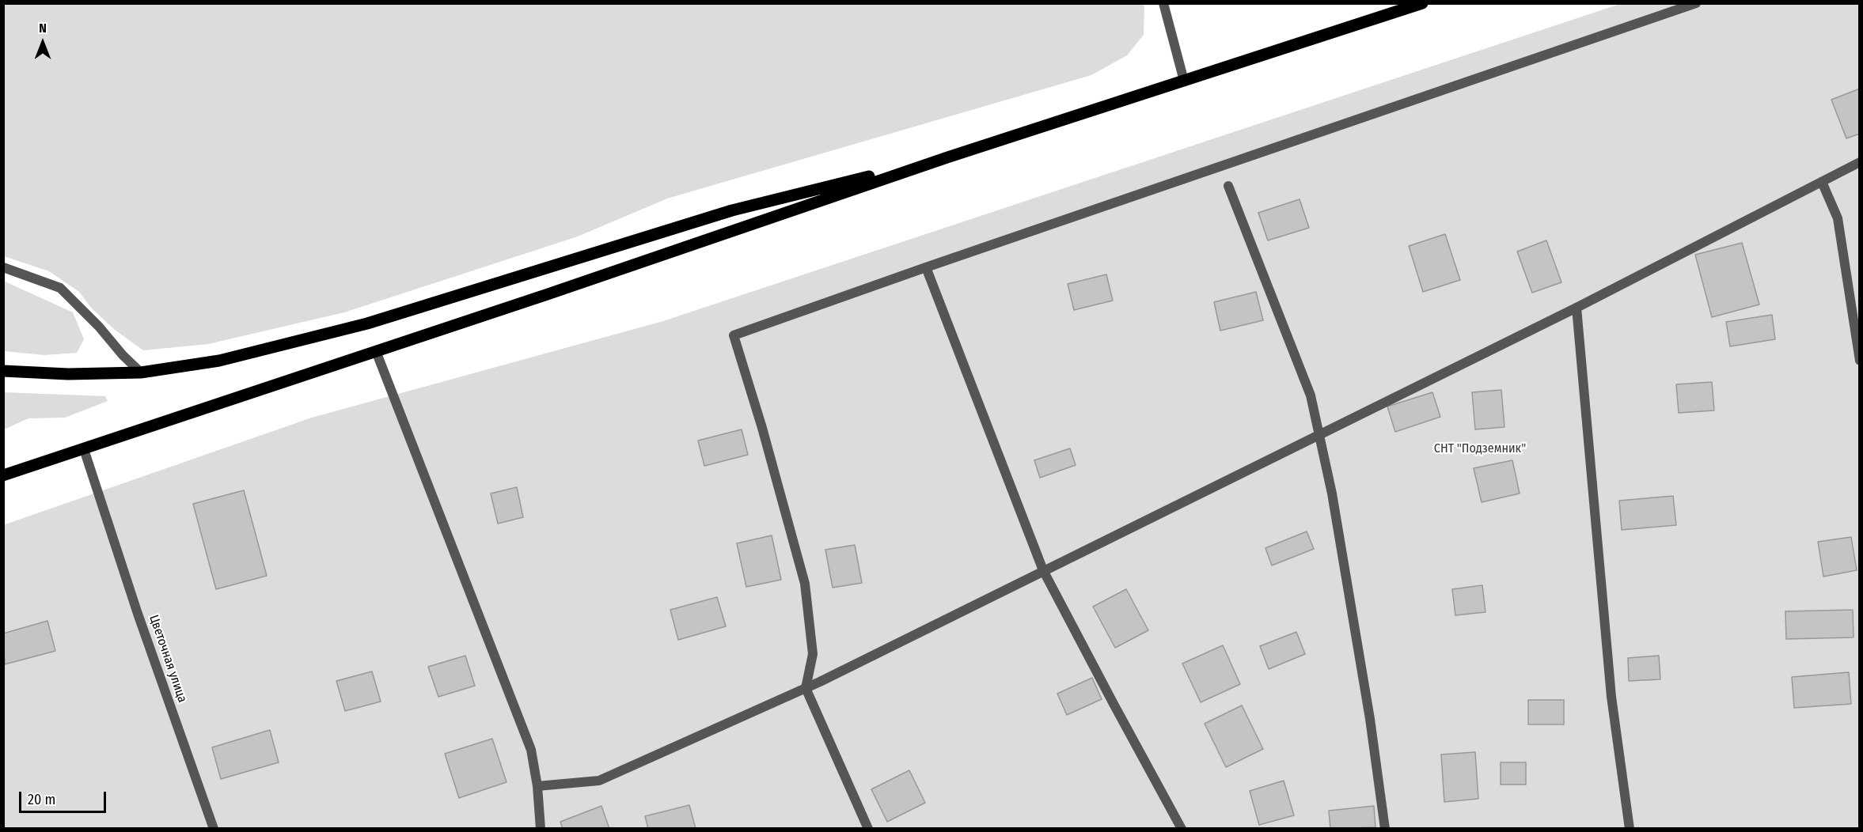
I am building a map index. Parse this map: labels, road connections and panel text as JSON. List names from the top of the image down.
{
  "streets": {
    "street": ["Цветочная улица"]
  },
  "parks": ["СНТ \"Подземник\""],
  "scale_bar": "20 m",
  "north": "top"
}
